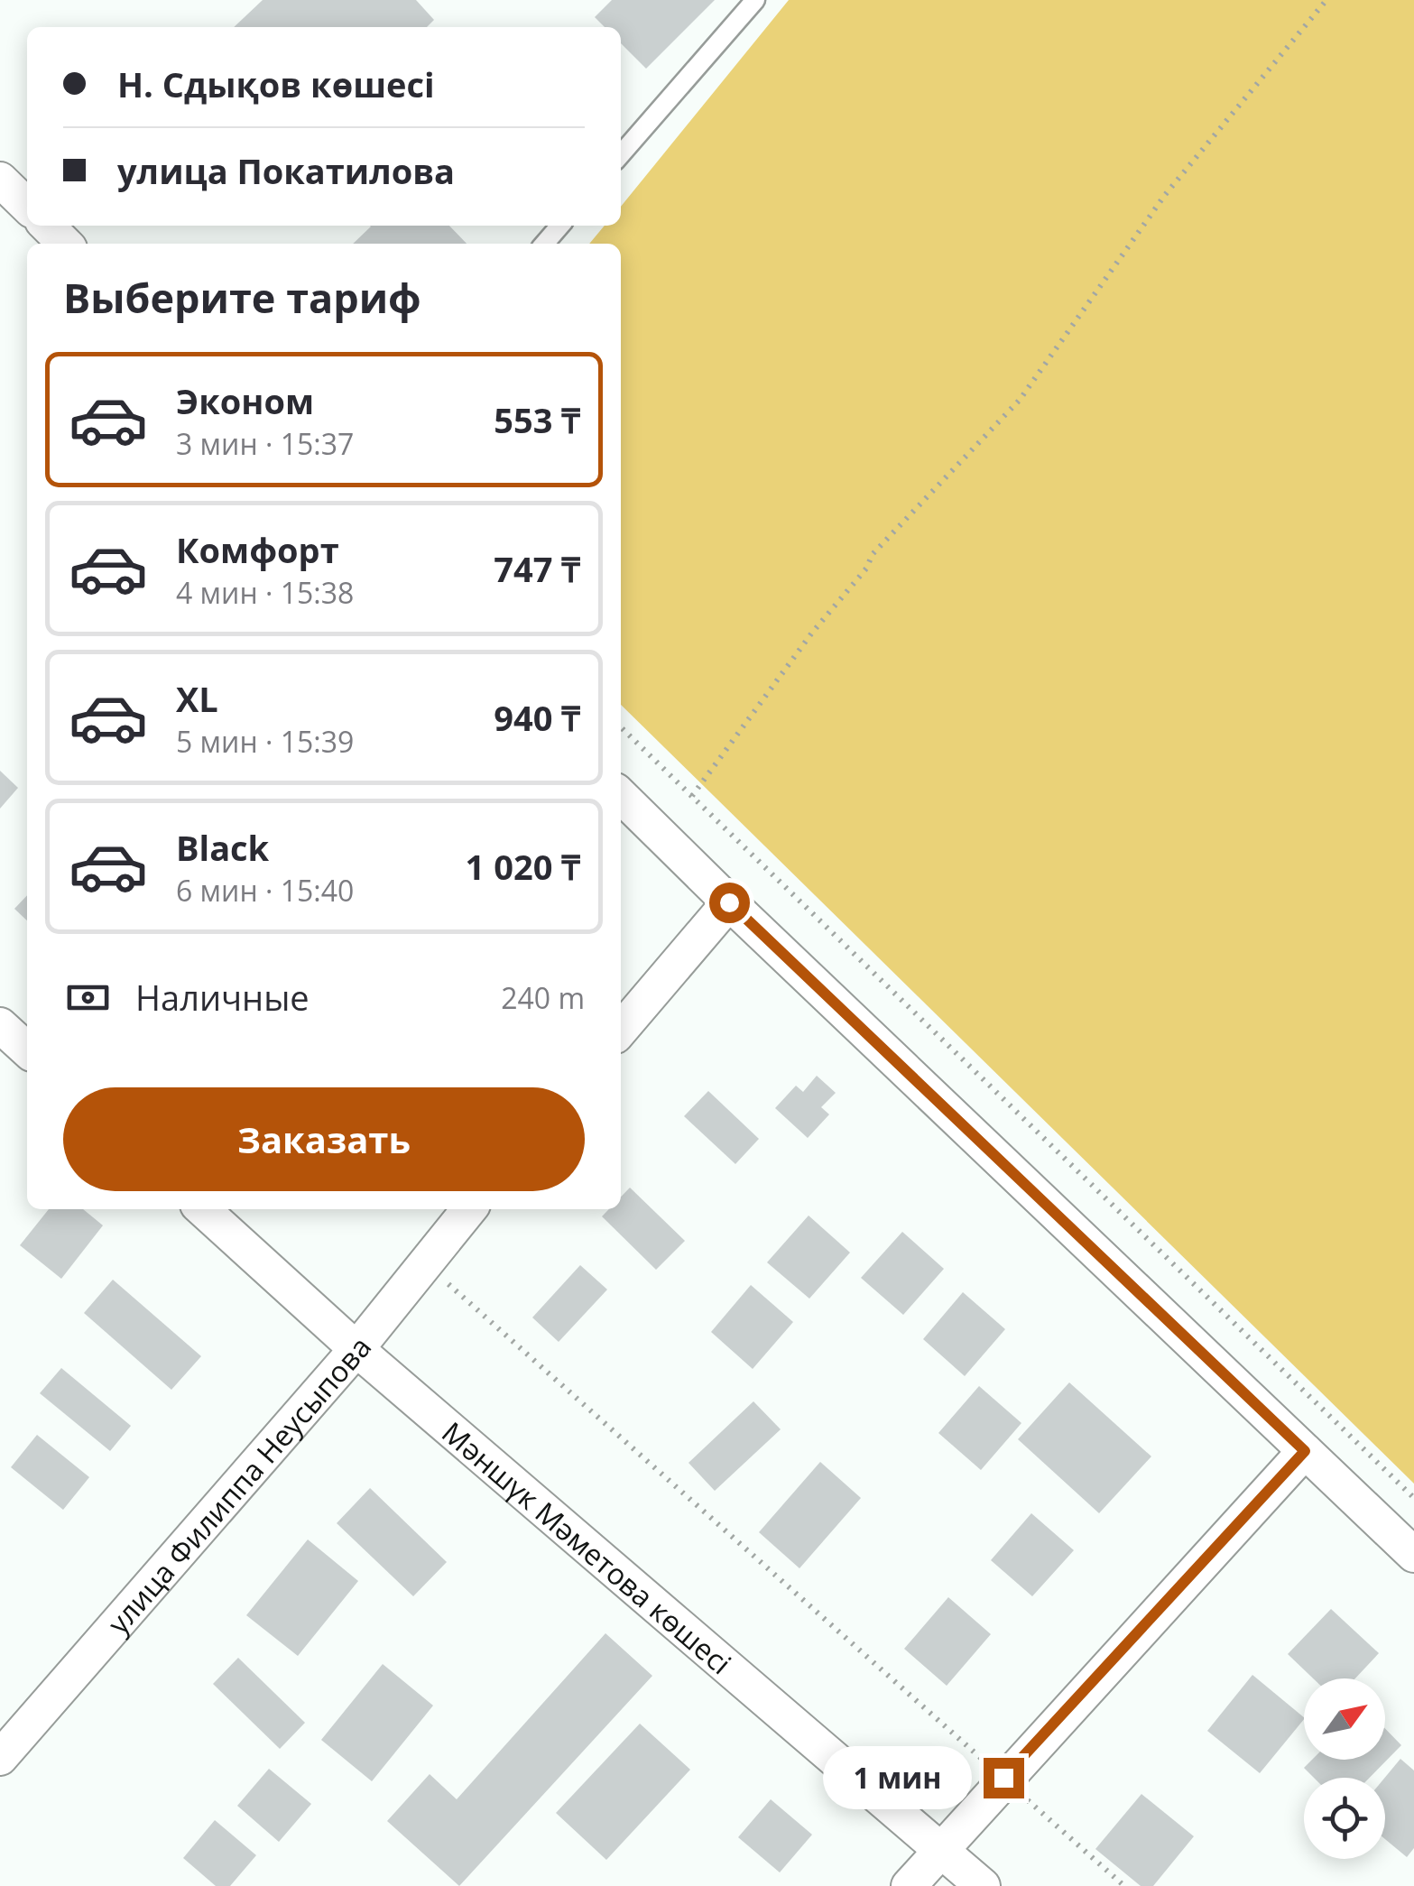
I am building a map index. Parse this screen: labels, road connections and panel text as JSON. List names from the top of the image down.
{
  "streets": {
    "street": ["улица Филиппа Неусыпова", "Мәншүк Мәметова көшесі"]
  },
  "crossings": [
    ["улица Филиппа Неусыпова", "Мәншүк Мәметова көшесі"]
  ],
  "north": "top right",
  "page": {
    "banner": ["Н. Сдықов көшесі", "улица Покатилова"],
    "heading": "Выберите тариф",
    "list": [
      {
        "name": "Эконом",
        "note": "3 мин · 15:37",
        "value": "553 ₸"
      },
      {
        "name": "Комфорт",
        "note": "4 мин · 15:38",
        "value": "747 ₸"
      },
      {
        "name": "XL",
        "note": "5 мин · 15:39",
        "value": "940 ₸"
      },
      {
        "name": "Black",
        "note": "6 мин · 15:40",
        "value": "1 020 ₸"
      }
    ],
    "pay": ["Наличные", "240 m"],
    "buttons": "Заказать",
    "bubble": "1 мин"
  }
}
